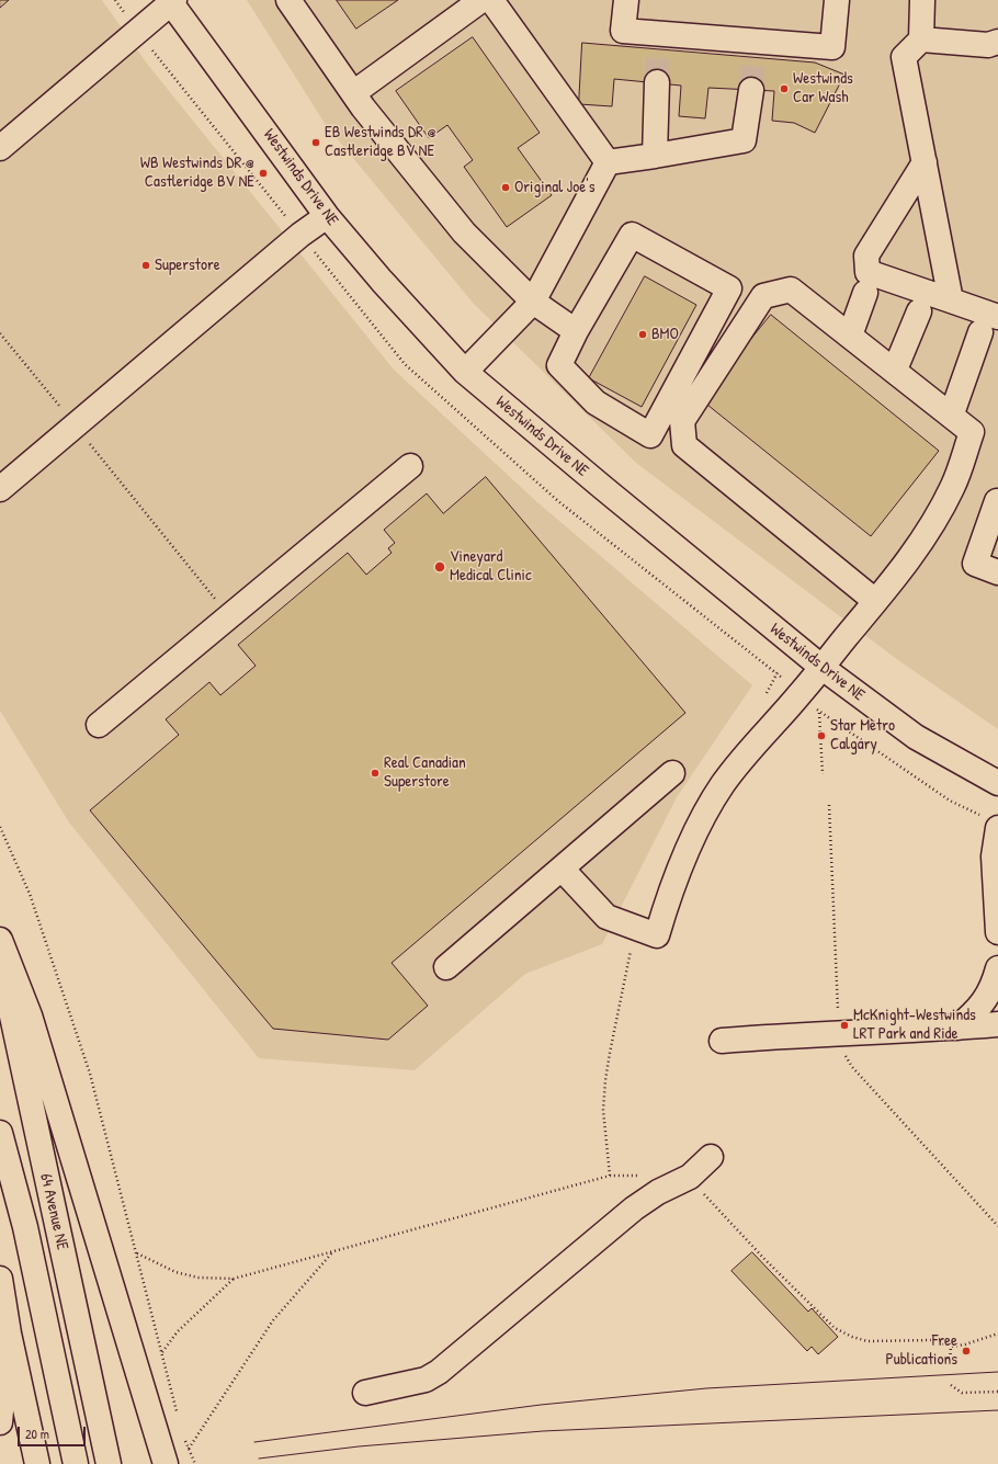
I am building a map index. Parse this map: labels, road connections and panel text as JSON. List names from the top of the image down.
{
  "streets": {
    "main road": ["Westwinds Drive NE", "64 Avenue NE"]
  },
  "places": [
    "Westwinds Car Wash",
    "EB Westwinds DR @ Castleridge BV NE",
    "WB Westwinds DR @ Castleridge BV NE",
    "Original Joe's",
    "Superstore",
    "BMO",
    "Vineyard Medical Clinic",
    "Star Metro Calgary",
    "Real Canadian Superstore",
    "McKnight-Westwinds LRT Park and Ride",
    "Free Publications"
  ],
  "scale_bar": "20 m"
}
